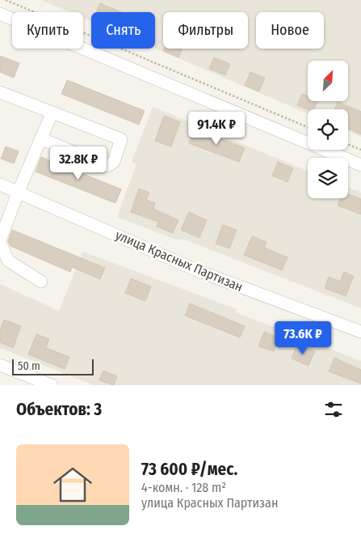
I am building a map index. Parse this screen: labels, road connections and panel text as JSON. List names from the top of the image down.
{
  "streets": {
    "street": ["улица Красных Партизан"]
  },
  "scale_bar": "50 m",
  "north": "top right",
  "page": {
    "chip": [
      "Купить",
      "Снять",
      "Фильтры",
      "Новое"
    ],
    "price": ["91.4K ₽", "32.8K ₽", "73.6K ₽"],
    "scale": "50 m",
    "heading": "Объектов: 3",
    "list": [
      {
        "name": "73 600 ₽/мес.",
        "note": "4-комн. · 128 m² · улица Красных Партизан"
      }
    ]
  }
}
